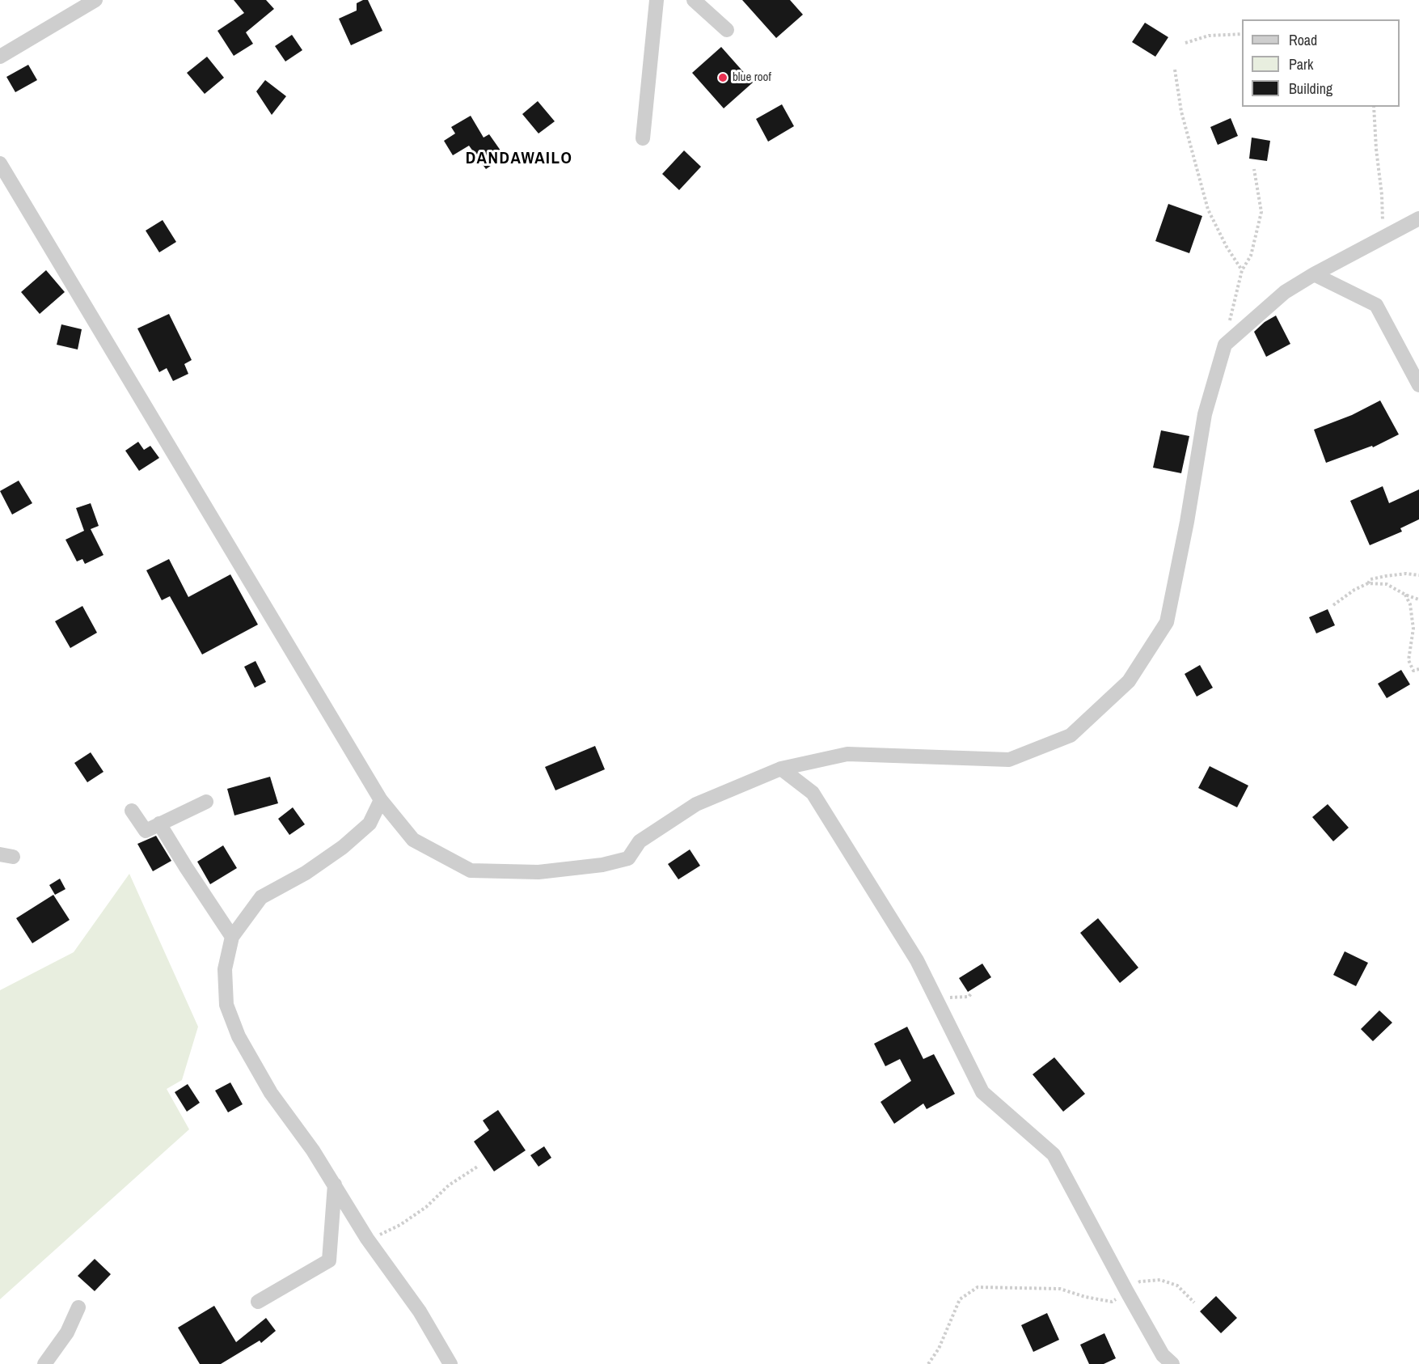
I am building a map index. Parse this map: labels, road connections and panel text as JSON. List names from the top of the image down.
{
  "districts": ["DANDAWAILO"],
  "places": ["blue roof"],
  "legend": ["Road", "Park", "Building"]
}
